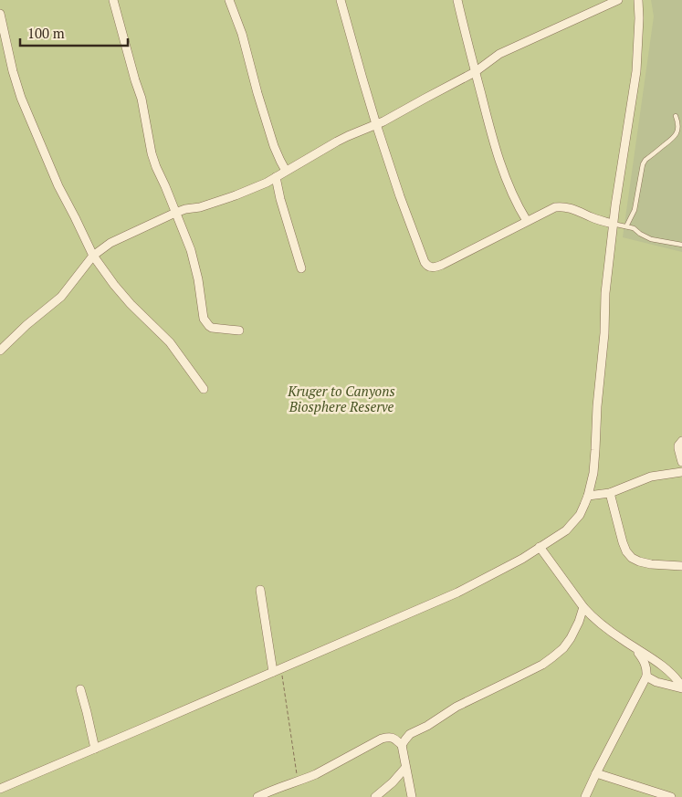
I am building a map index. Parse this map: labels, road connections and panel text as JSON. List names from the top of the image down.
{
  "parks": ["Kruger to Canyons Biosphere Reserve"],
  "scale_bar": "100 m"
}
